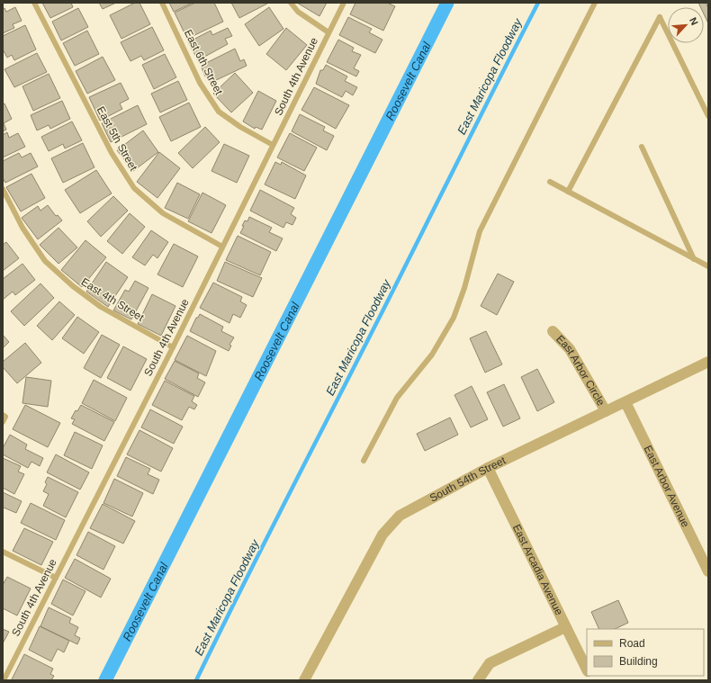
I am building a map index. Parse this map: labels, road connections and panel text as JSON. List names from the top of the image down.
{
  "streets": {
    "street": [
      "East Arbor Circle",
      "South 54th Street",
      "East Arbor Avenue",
      "East Arcadia Avenue"
    ],
    "lane": [
      "East 6th Street",
      "South 4th Avenue",
      "East 5th Street",
      "East 4th Street"
    ]
  },
  "crossings": [
    ["East 6th Street", "South 4th Avenue"],
    ["South 4th Avenue", "East 5th Street"],
    ["South 4th Avenue", "East 4th Street"],
    ["East Arbor Circle", "South 54th Street"],
    ["South 54th Street", "East Arbor Avenue"],
    ["South 54th Street", "East Arcadia Avenue"]
  ],
  "water": ["East Maricopa Floodway", "Roosevelt Canal"],
  "legend": ["Road", "Building"],
  "north": "top right"
}
